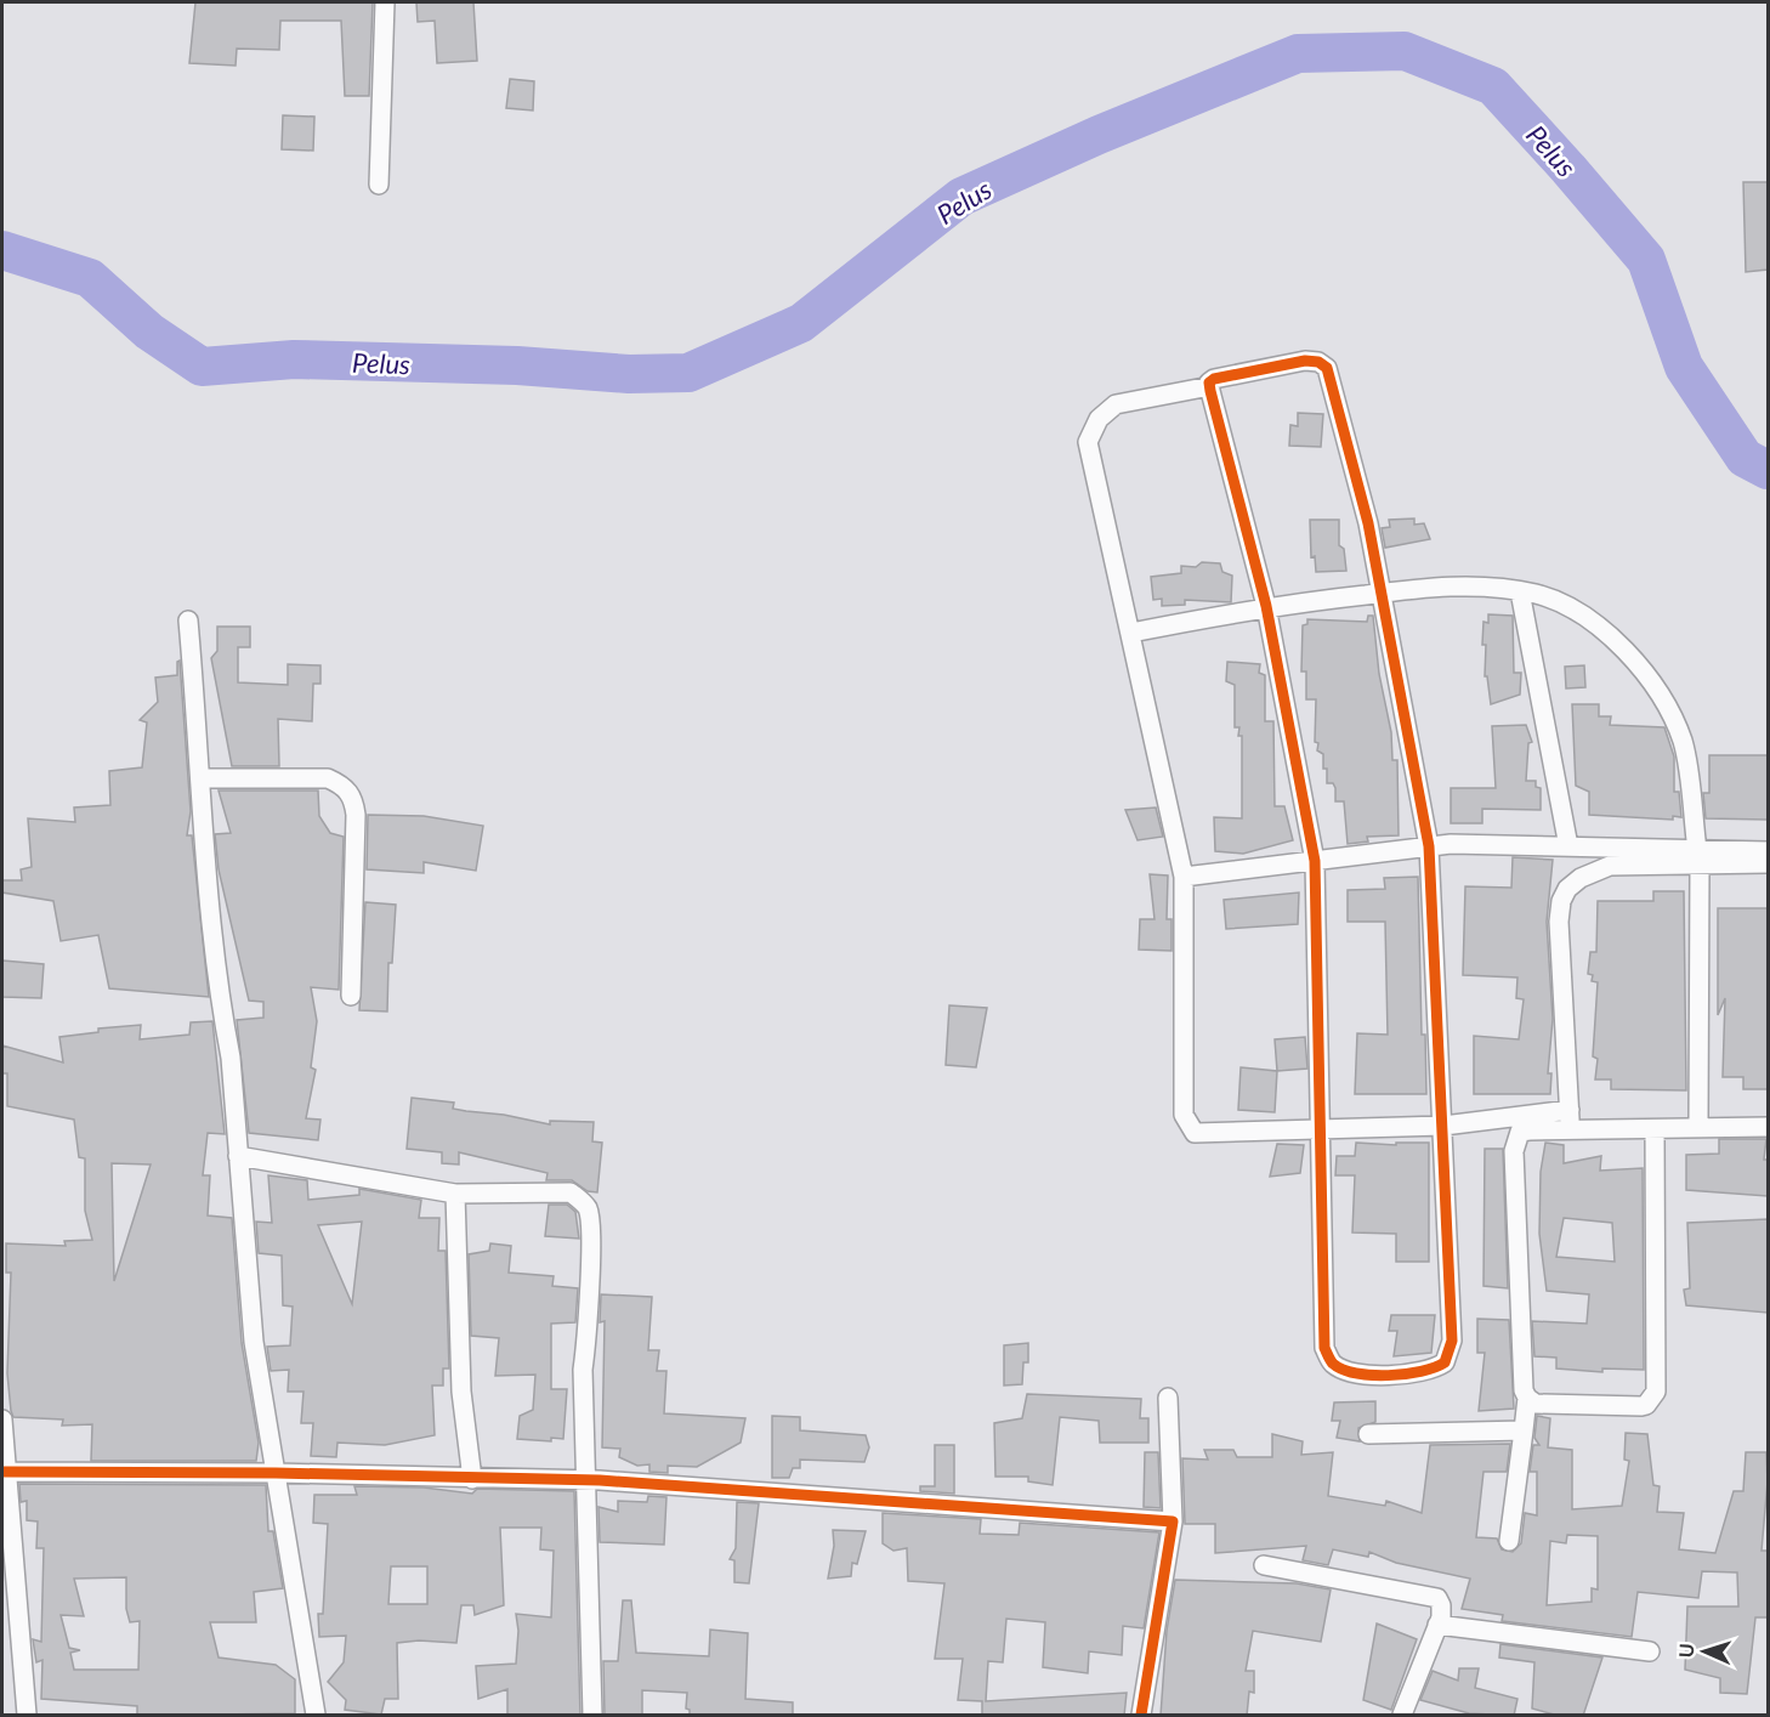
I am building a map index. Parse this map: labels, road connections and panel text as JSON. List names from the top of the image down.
{
  "water": ["Pelus"],
  "north": "left"
}
